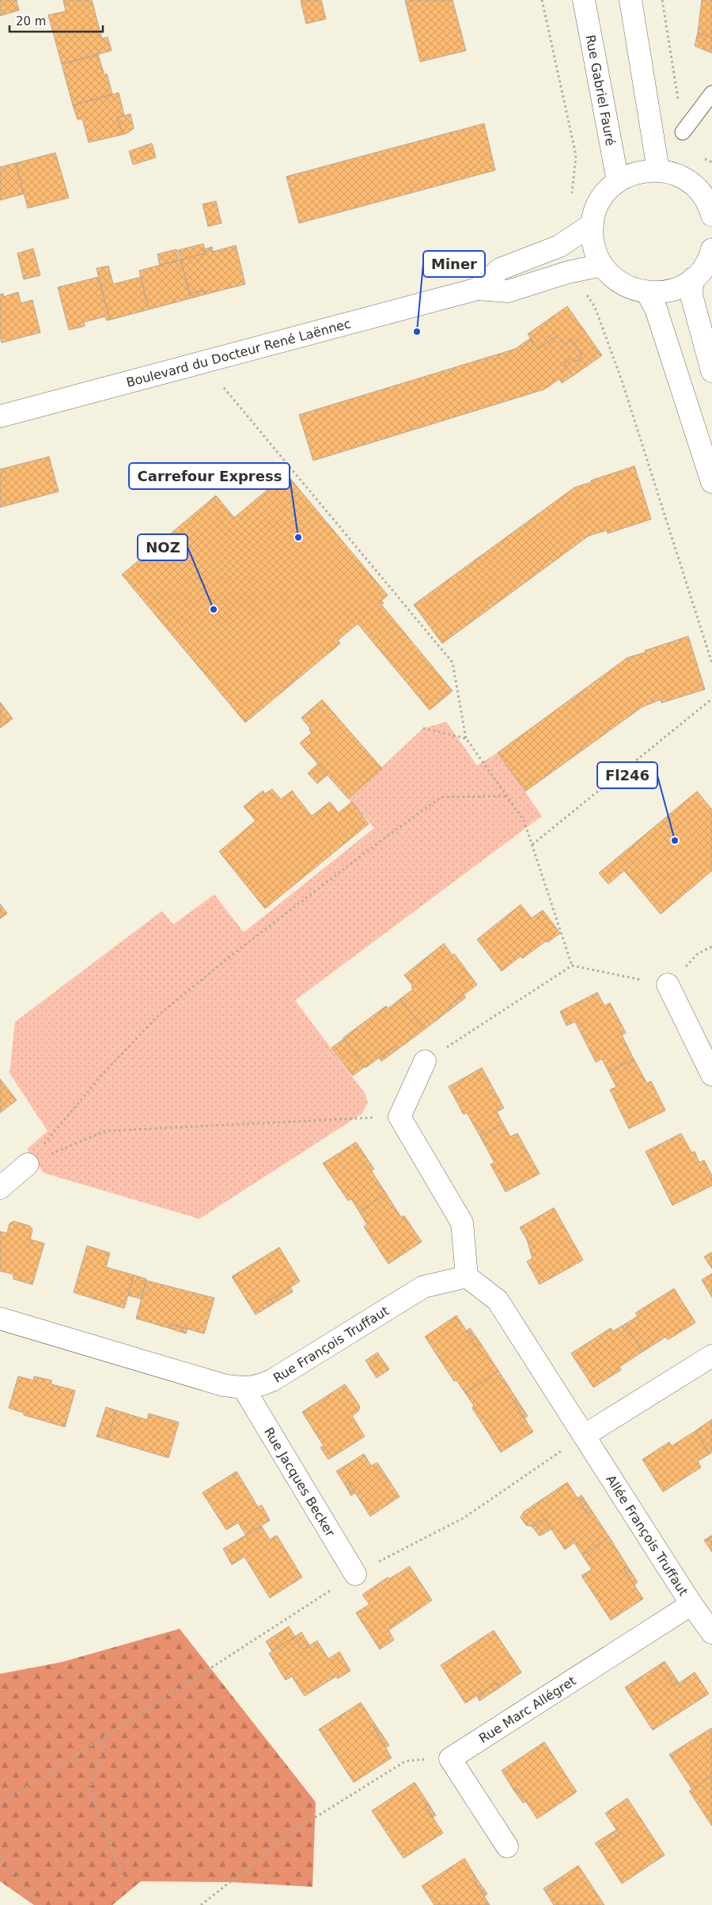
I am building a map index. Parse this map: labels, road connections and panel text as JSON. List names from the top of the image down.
{
  "streets": {
    "street": [
      "Rue Gabriel Fauré",
      "Boulevard du Docteur René Laënnec",
      "Rue François Truffaut",
      "Rue Jacques Becker",
      "Allée François Truffaut",
      "Rue Marc Allégret"
    ]
  },
  "crossings": [
    ["Rue François Truffaut", "Rue Jacques Becker"],
    ["Allée François Truffaut", "Rue Marc Allégret"]
  ],
  "places": [
    "Miner",
    "Carrefour Express",
    "NOZ",
    "Fl246"
  ],
  "scale_bar": "20 m"
}
